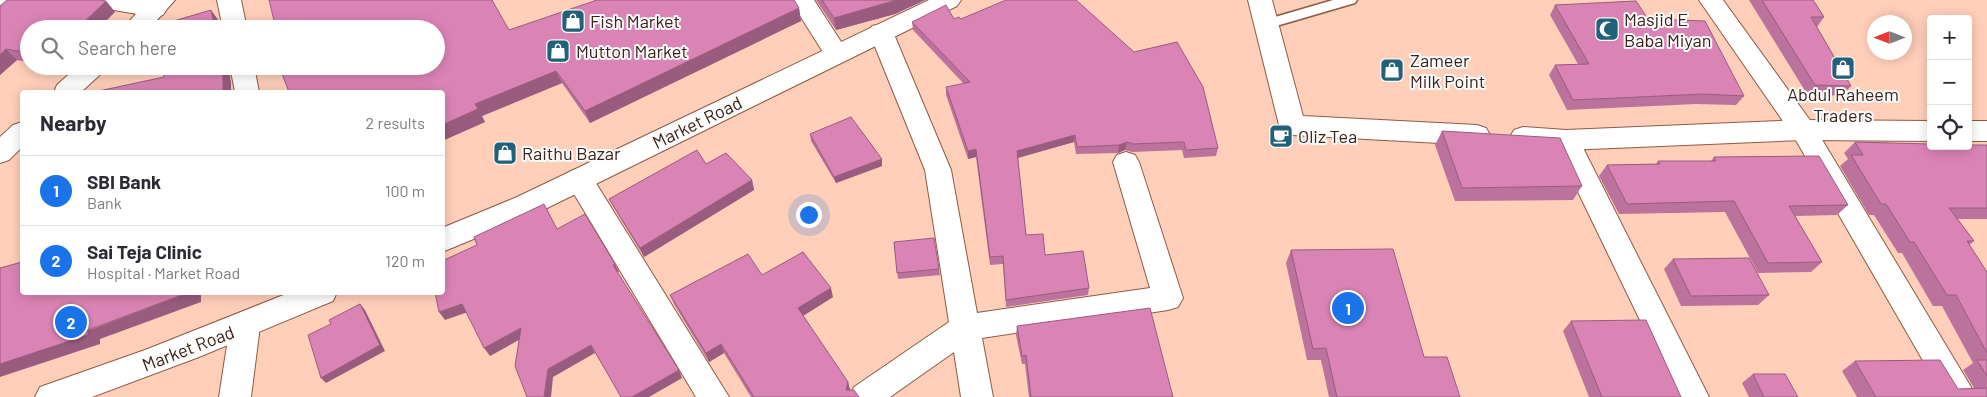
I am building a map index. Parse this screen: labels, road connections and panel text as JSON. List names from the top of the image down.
{
  "streets": {
    "main road": ["Market Road"]
  },
  "places": {
    "shop": [
      "Fish Market",
      "Mutton Market",
      "Abdul Raheem Traders",
      "Zameer Milk Point",
      "Raithu Bazar"
    ],
    "mosque": ["Masjid E Baba Miyan"],
    "cafe": ["Oliz Tea"]
  },
  "north": "left",
  "page": {
    "map_buttons": ["+", "−"],
    "search": "Search here",
    "heading": ["Nearby", "2 results"],
    "list": [
      {
        "mark": "1",
        "name": "SBI Bank",
        "note": "Bank",
        "value": "100 m"
      },
      {
        "mark": "2",
        "name": "Sai Teja Clinic",
        "note": "Hospital · Market Road",
        "value": "120 m"
      }
    ],
    "pins": ["1", "2"]
  }
}
